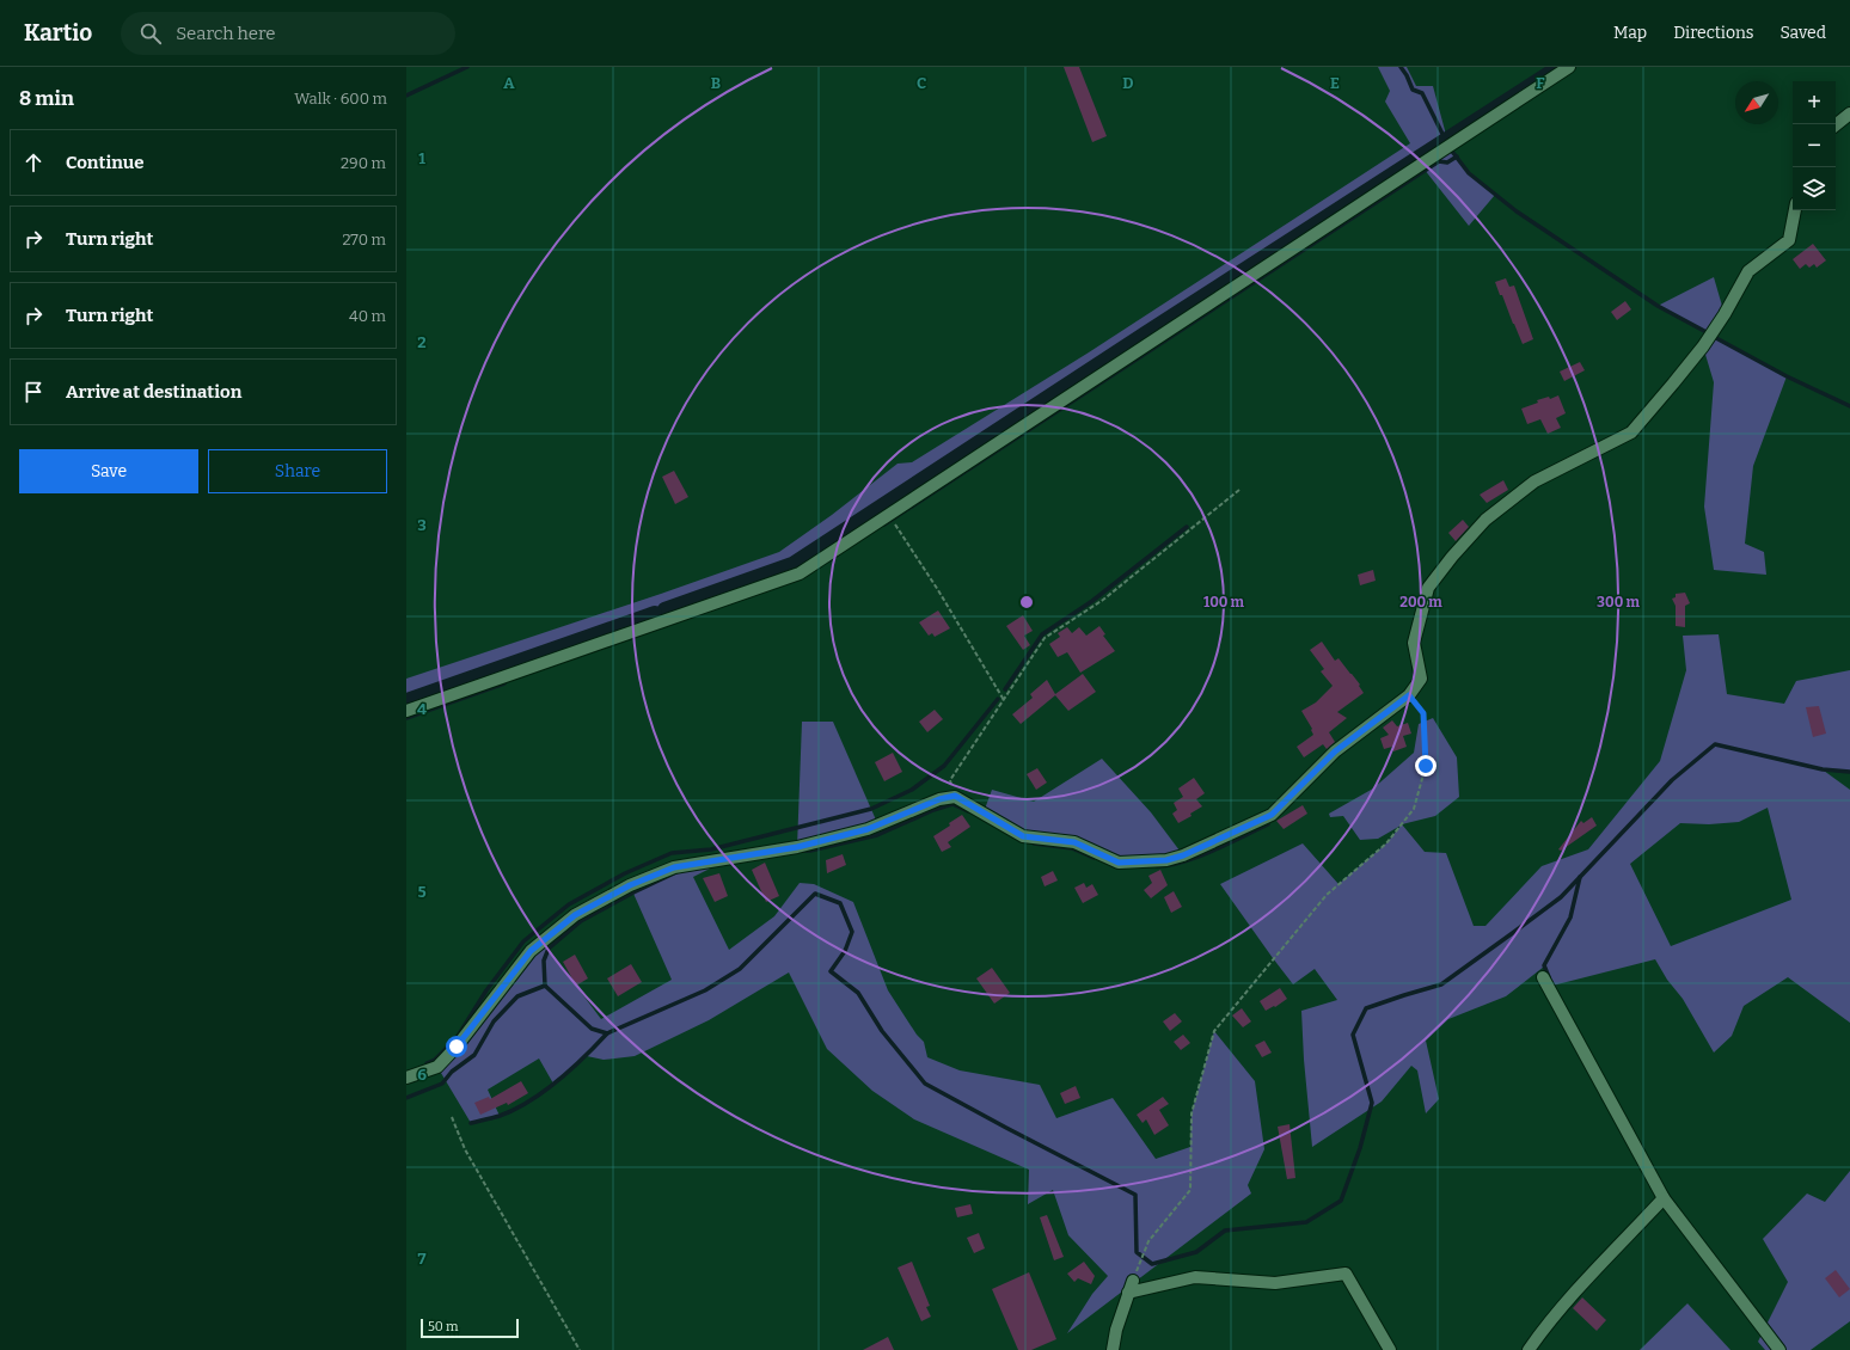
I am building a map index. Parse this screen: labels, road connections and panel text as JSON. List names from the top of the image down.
{
  "scale_bar": "50 m",
  "north": "bottom left",
  "page": {
    "header": "Kartio",
    "search": "Search here",
    "nav": ["Map", "Directions", "Saved"],
    "heading": ["8 min", "Walk · 600 m"],
    "map_buttons": ["+", "−"],
    "list": [
      ["Continue", "290 m"],
      ["Turn right", "270 m"],
      ["Turn right", "40 m"],
      "Arrive at destination"
    ],
    "buttons": ["Save", "Share"],
    "scale": "50 m"
  },
  "grid": {
    "columns": [
      "A",
      "B",
      "C",
      "D",
      "E",
      "F"
    ],
    "rows": [
      "1",
      "2",
      "3",
      "4",
      "5",
      "6",
      "7"
    ]
  },
  "rings": ["100 m", "200 m", "300 m"]
}
